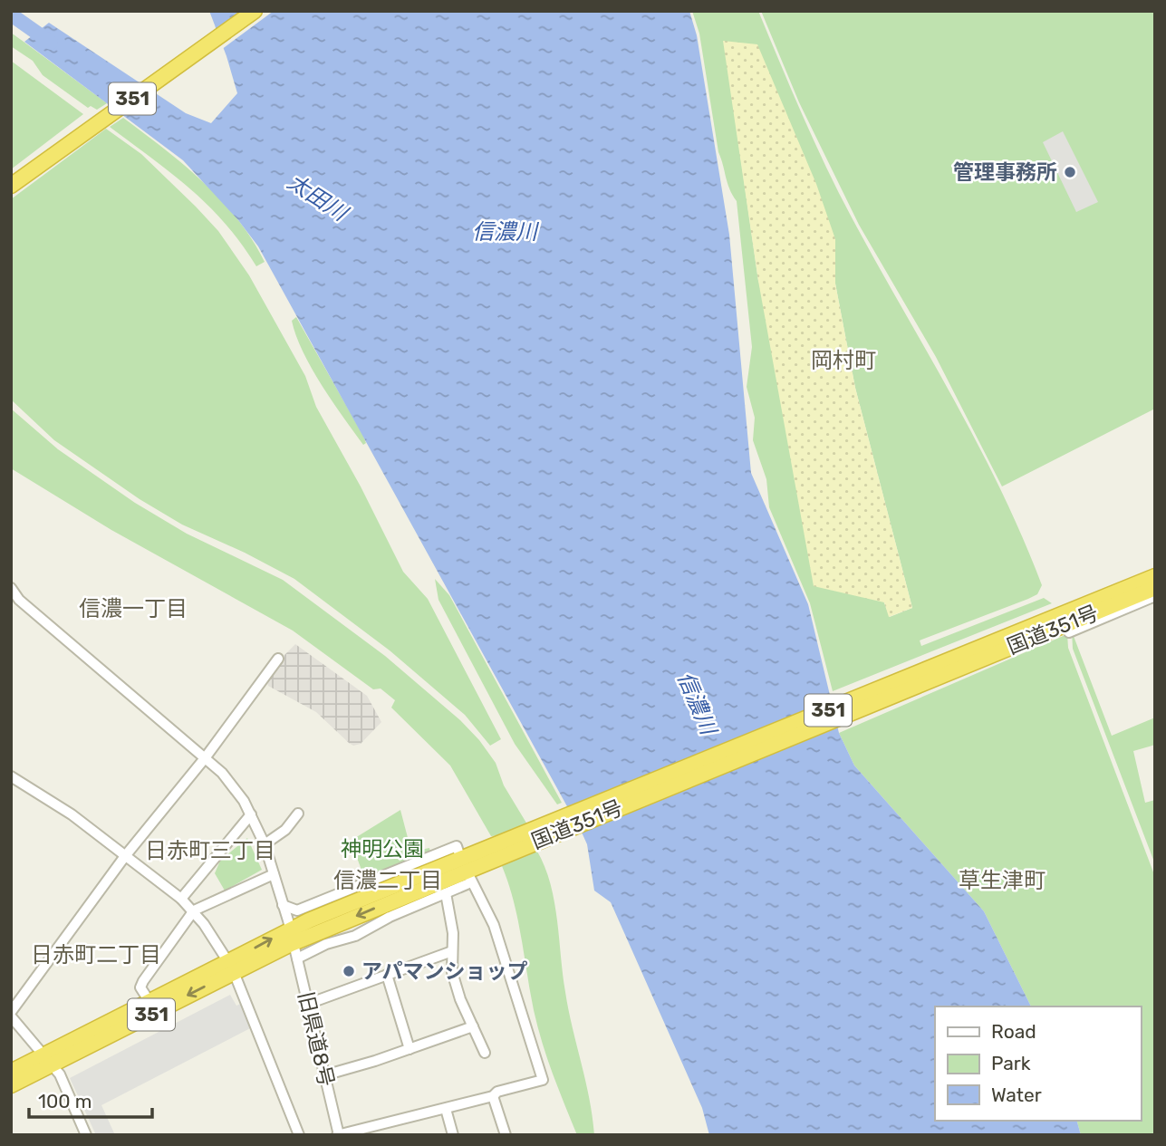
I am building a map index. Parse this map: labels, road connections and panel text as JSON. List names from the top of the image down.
{
  "streets": {
    "highway": ["351", "国道351号"],
    "street": ["旧県道8号"]
  },
  "crossings": [
    ["国道351号", "旧県道8号"]
  ],
  "districts": [
    "岡村町",
    "信濃一丁目",
    "日赤町三丁目",
    "信濃二丁目",
    "草生津町",
    "日赤町二丁目"
  ],
  "water": ["太田川", "信濃川"],
  "parks": ["神明公園"],
  "places": ["管理事務所", "アパマンショップ"],
  "legend": ["Road", "Park", "Water"],
  "scale_bar": "100 m"
}
